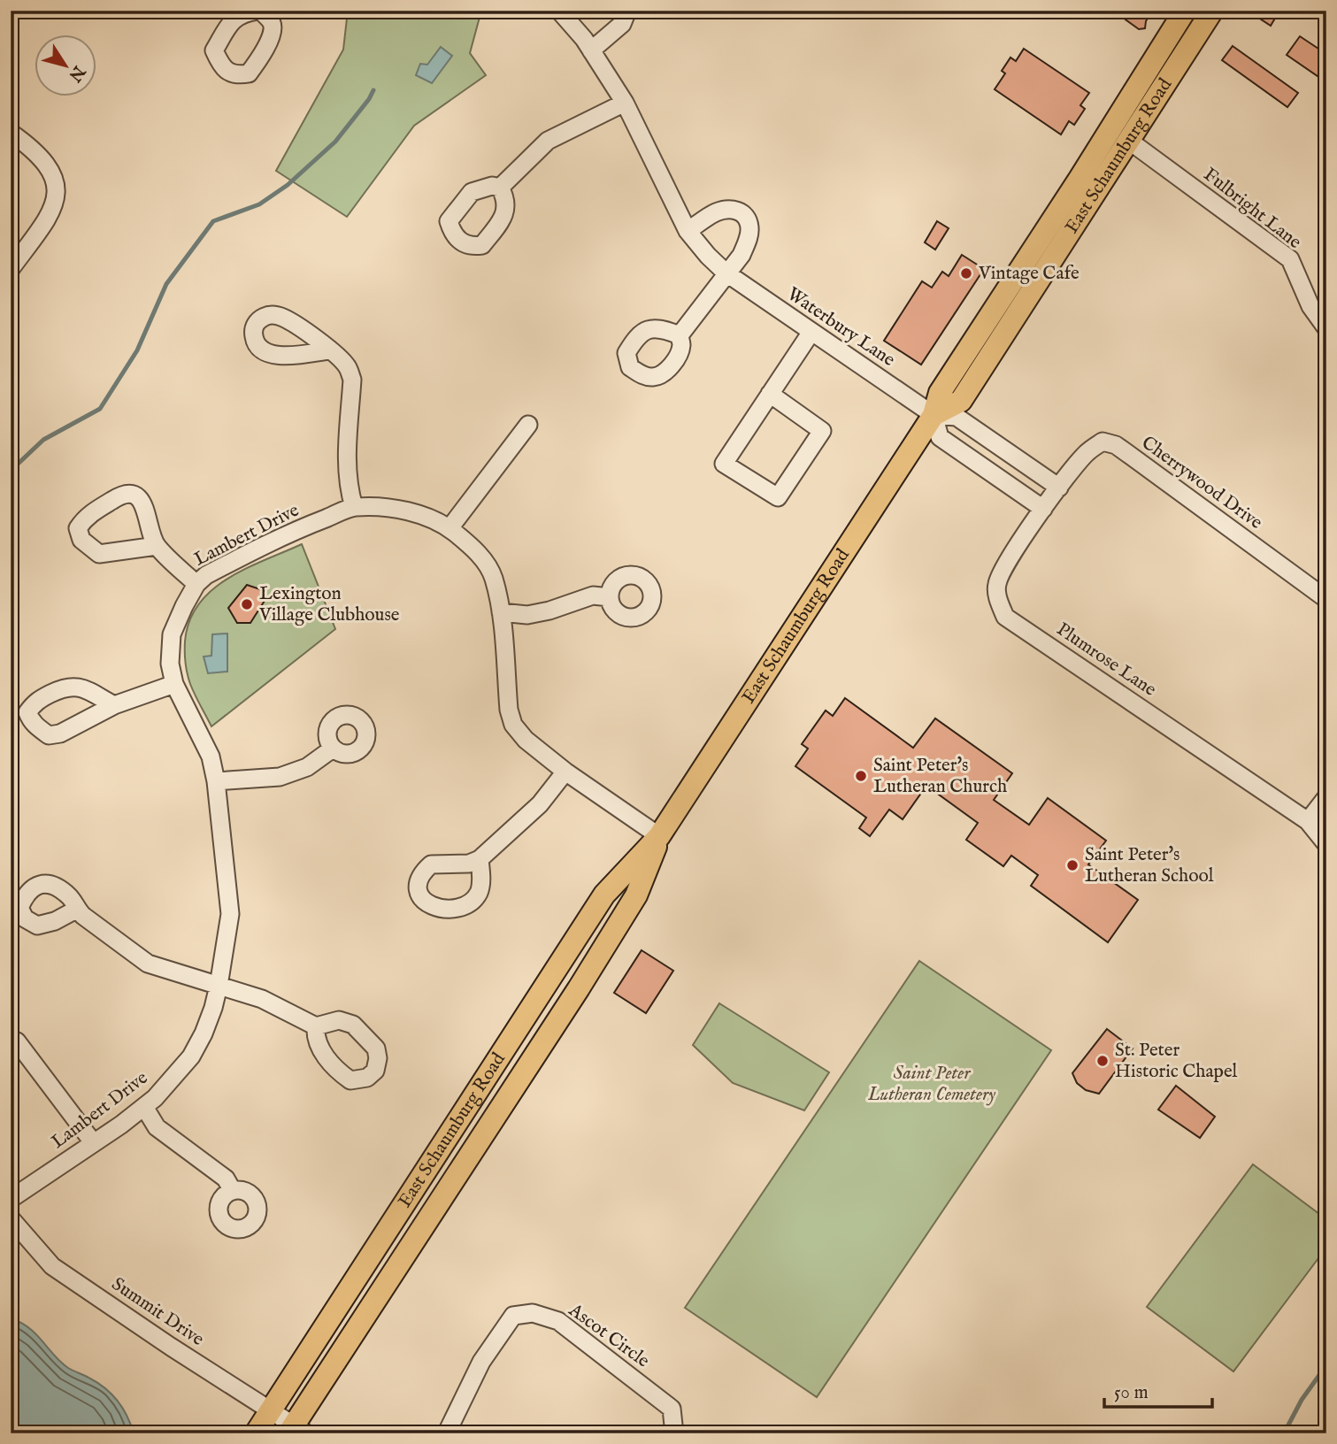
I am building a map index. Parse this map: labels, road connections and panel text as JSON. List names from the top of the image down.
{
  "streets": {
    "main road": ["East Schaumburg Road"],
    "street": [
      "Fulbright Lane",
      "Waterbury Lane",
      "Cherrywood Drive",
      "Lambert Drive",
      "Plumrose Lane",
      "Summit Drive",
      "Ascot Circle"
    ]
  },
  "crossings": [
    ["East Schaumburg Road", "Fulbright Lane"],
    ["East Schaumburg Road", "Waterbury Lane"],
    ["East Schaumburg Road", "Lambert Drive"],
    ["East Schaumburg Road", "Summit Drive"],
    ["Waterbury Lane", "Cherrywood Drive"],
    ["Waterbury Lane", "Plumrose Lane"],
    ["Cherrywood Drive", "Plumrose Lane"]
  ],
  "parks": ["Saint Peter Lutheran Cemetery"],
  "places": [
    "Vintage Cafe",
    "Lexington Village Clubhouse",
    "Saint Peter's Lutheran Church",
    "Saint Peter's Lutheran School",
    "St. Peter Historic Chapel"
  ],
  "scale_bar": "50 m",
  "north": "bottom right"
}
